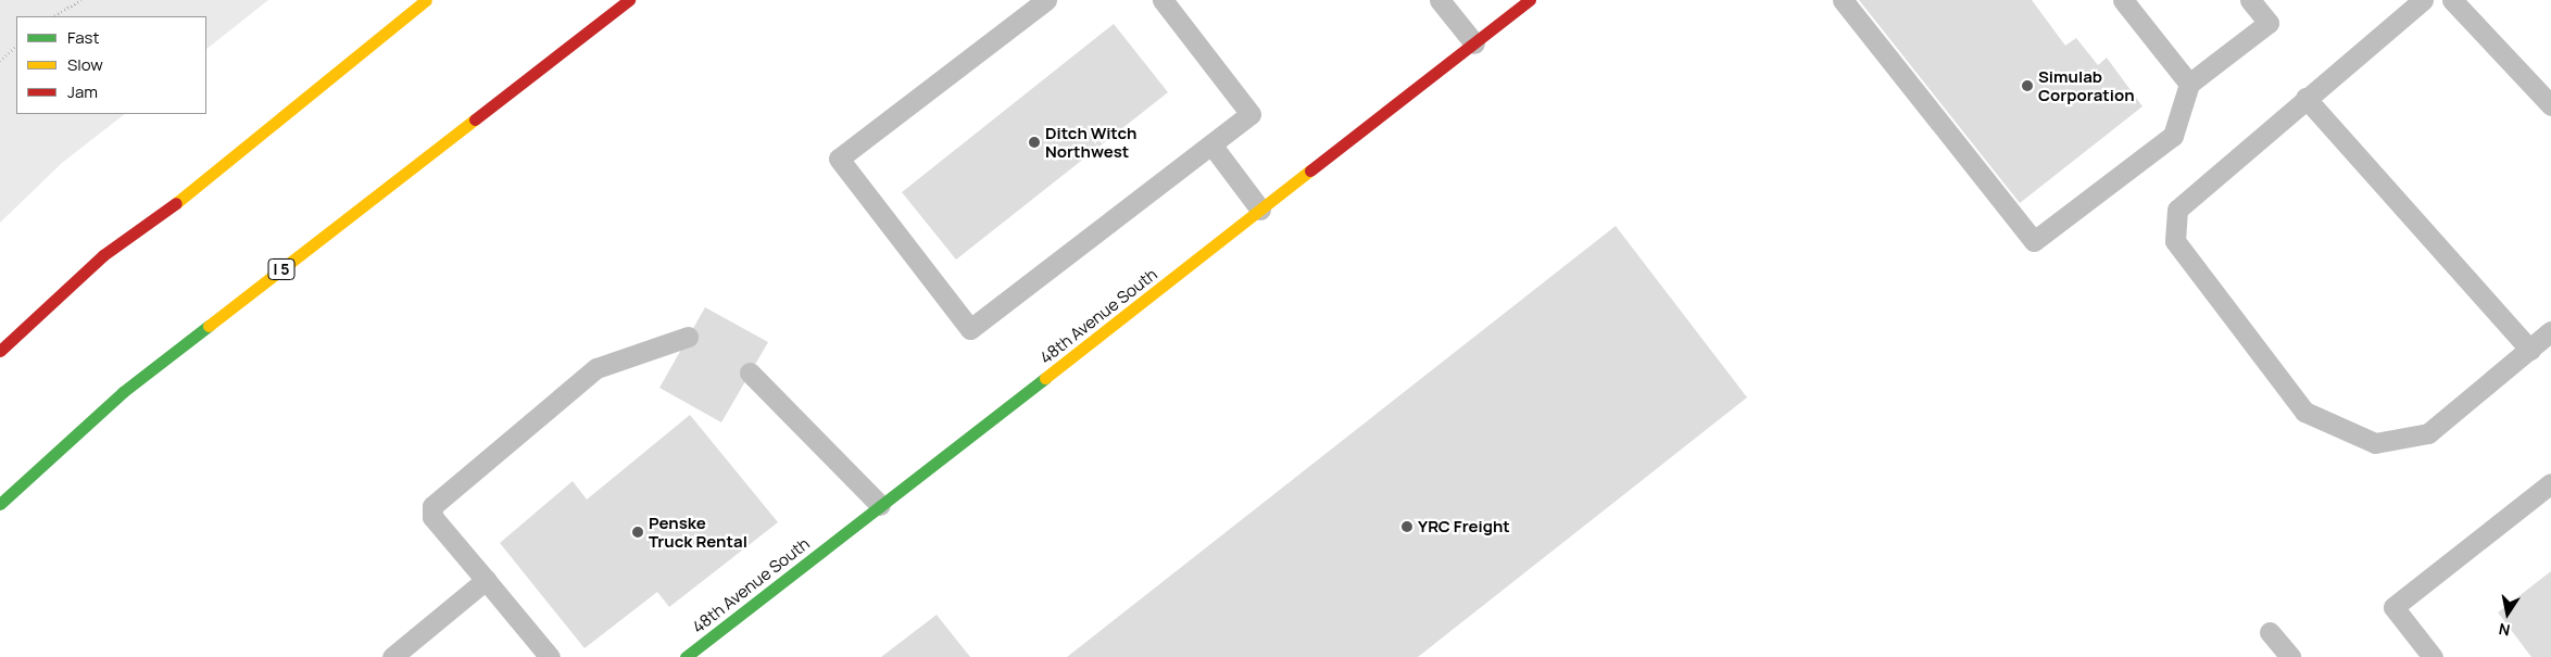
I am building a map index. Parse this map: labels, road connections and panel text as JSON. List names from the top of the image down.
{
  "streets": {
    "main road": ["I 5", "48th Avenue South"]
  },
  "places": [
    "Simulab Corporation",
    "Ditch Witch Northwest",
    "YRC Freight",
    "Penske Truck Rental"
  ],
  "legend": ["Fast", "Slow", "Jam"],
  "north": "bottom"
}
